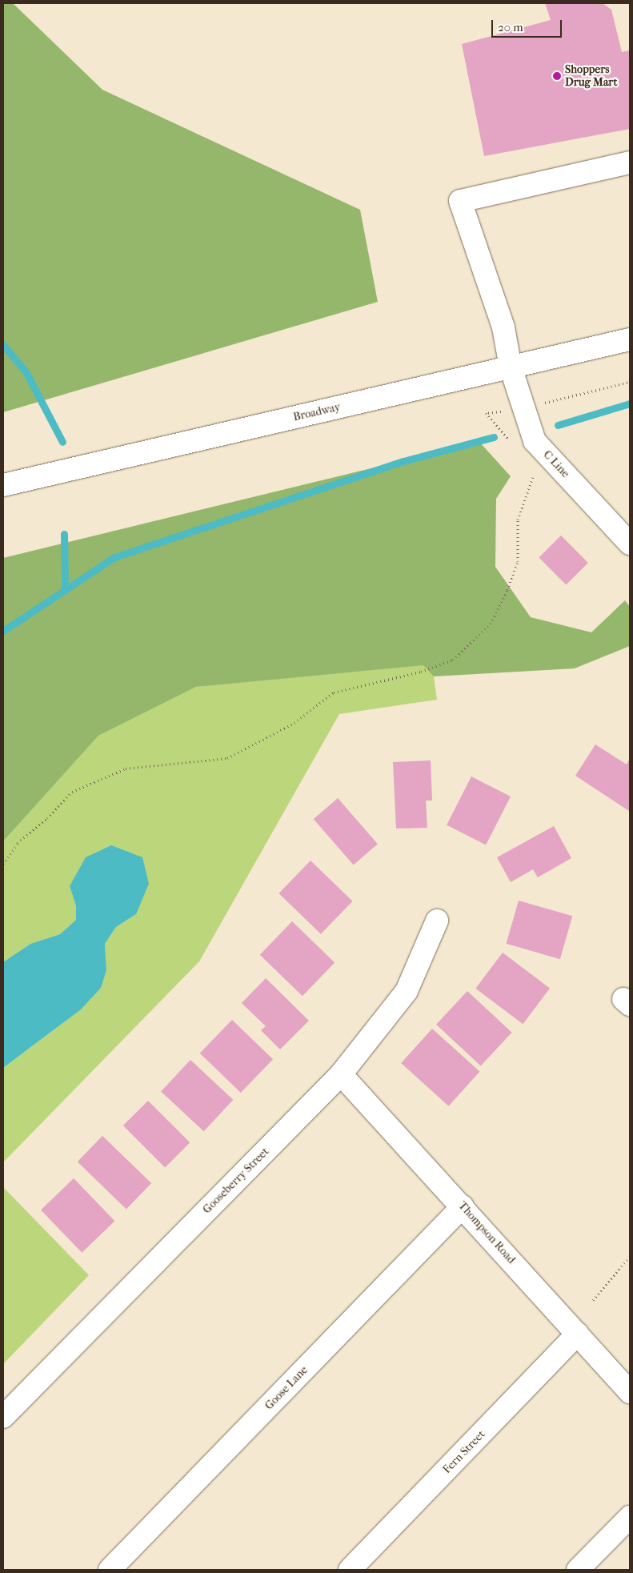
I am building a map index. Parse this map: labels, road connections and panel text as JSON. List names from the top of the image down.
{
  "streets": {
    "street": [
      "Broadway",
      "C Line",
      "Gooseberry Street",
      "Thompson Road",
      "Goose Lane",
      "Fern Street"
    ]
  },
  "crossings": [
    ["Broadway", "C Line"],
    ["Gooseberry Street", "Thompson Road"],
    ["Thompson Road", "Goose Lane"],
    ["Thompson Road", "Fern Street"]
  ],
  "places": ["Shoppers Drug Mart"],
  "scale_bar": "20 m"
}
